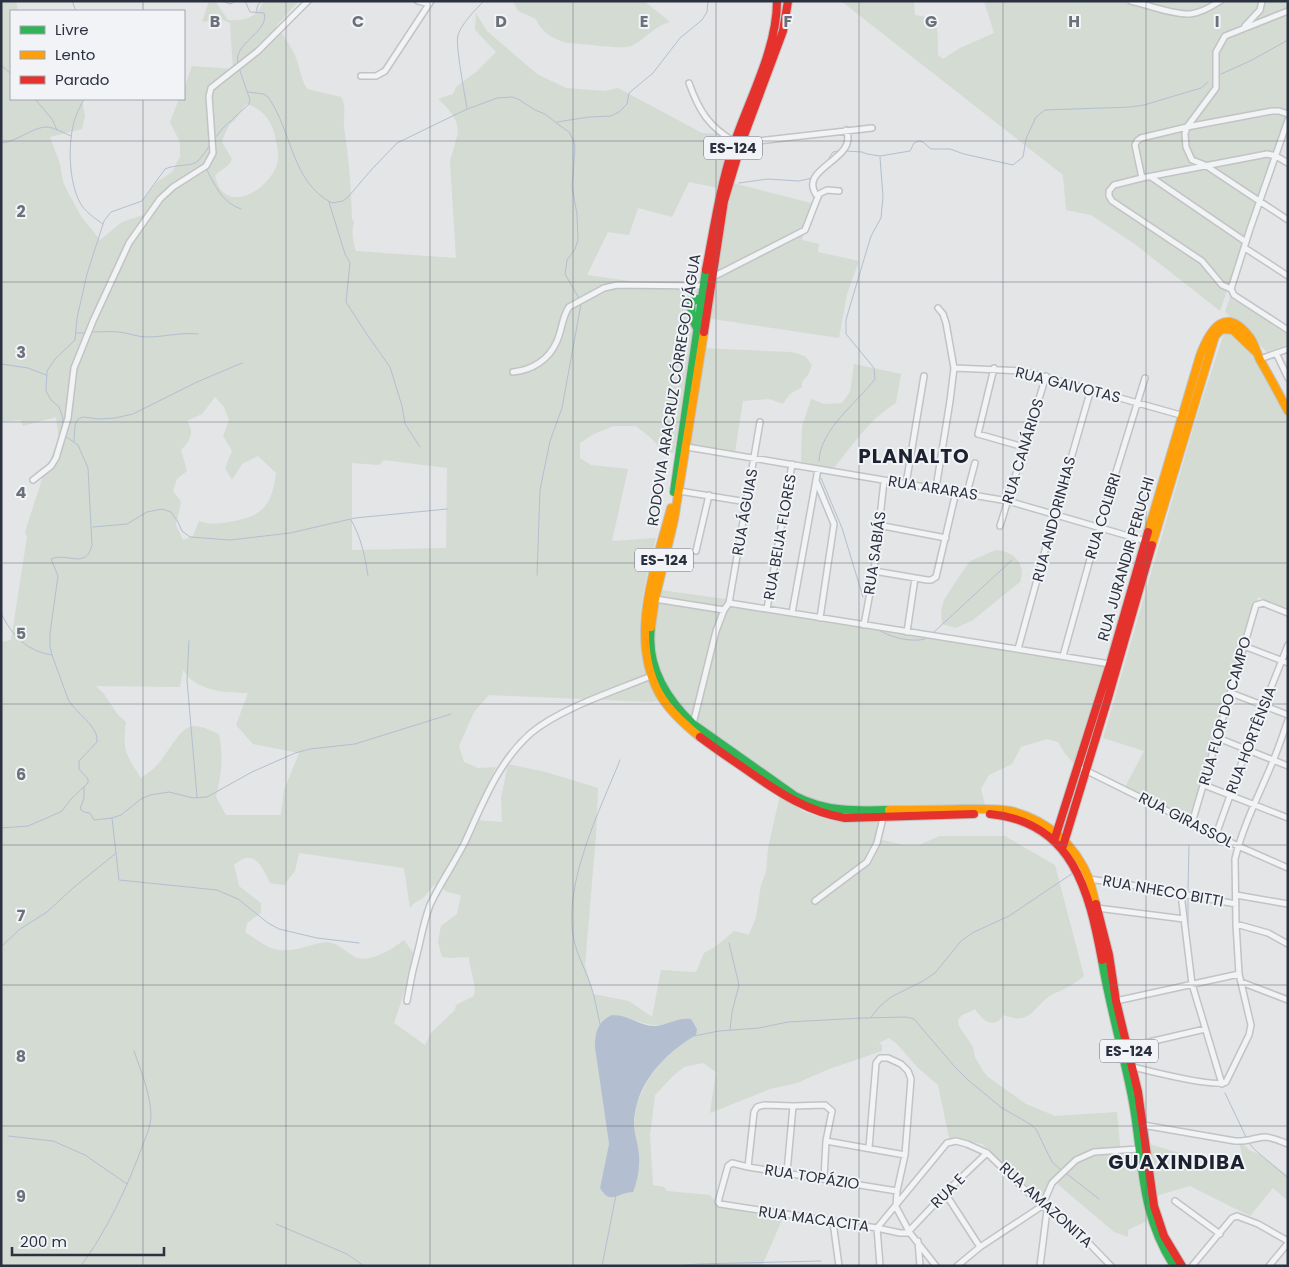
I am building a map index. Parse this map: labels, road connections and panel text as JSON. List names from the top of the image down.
{
  "streets": {
    "main road": ["ES-124", "RODOVIA ARACRUZ CÓRREGO D'ÁGUA", "RUA JURANDIR PERUCHI"],
    "street": [
      "RUA GAIVOTAS",
      "RUA CANÁRIOS",
      "RUA ARARAS",
      "RUA ÁGUIAS",
      "RUA COLIBRI",
      "RUA ANDORINHAS",
      "RUA BEIJA FLORES",
      "RUA SABIÁS",
      "RUA FLOR DO CAMPO",
      "RUA HORTÊNSIA",
      "RUA GIRASSOL",
      "RUA NHECO BITTI",
      "RUA TOPÁZIO",
      "RUA E",
      "RUA AMAZONITA",
      "RUA MACACITA"
    ]
  },
  "crossings": [
    ["ES-124", "RODOVIA ARACRUZ CÓRREGO D'ÁGUA"],
    ["ES-124", "RUA JURANDIR PERUCHI"],
    ["ES-124", "RUA NHECO BITTI"],
    ["RUA GAIVOTAS", "RUA CANÁRIOS"],
    ["RUA GAIVOTAS", "RUA COLIBRI"],
    ["RUA GAIVOTAS", "RUA ANDORINHAS"],
    ["RUA GAIVOTAS", "RUA JURANDIR PERUCHI"],
    ["RODOVIA ARACRUZ CÓRREGO D'ÁGUA", "RUA ARARAS"],
    ["RODOVIA ARACRUZ CÓRREGO D'ÁGUA", "RUA JURANDIR PERUCHI"],
    ["RUA CANÁRIOS", "RUA ARARAS"],
    ["RUA ARARAS", "RUA ÁGUIAS"],
    ["RUA ARARAS", "RUA COLIBRI"],
    ["RUA ARARAS", "RUA ANDORINHAS"],
    ["RUA ARARAS", "RUA BEIJA FLORES"],
    ["RUA ARARAS", "RUA SABIÁS"],
    ["RUA ARARAS", "RUA JURANDIR PERUCHI"],
    ["RUA JURANDIR PERUCHI", "RUA GIRASSOL"],
    ["RUA FLOR DO CAMPO", "RUA GIRASSOL"],
    ["RUA HORTÊNSIA", "RUA GIRASSOL"],
    ["RUA TOPÁZIO", "RUA MACACITA"],
    ["RUA E", "RUA AMAZONITA"],
    ["RUA E", "RUA MACACITA"]
  ],
  "districts": ["PLANALTO", "GUAXINDIBA"],
  "legend": ["Livre", "Lento", "Parado"],
  "scale_bar": "200 m",
  "grid": {
    "columns": [
      "B",
      "C",
      "D",
      "E",
      "F",
      "G",
      "H",
      "I"
    ],
    "rows": [
      "2",
      "3",
      "4",
      "5",
      "6",
      "7",
      "8",
      "9"
    ]
  }
}
